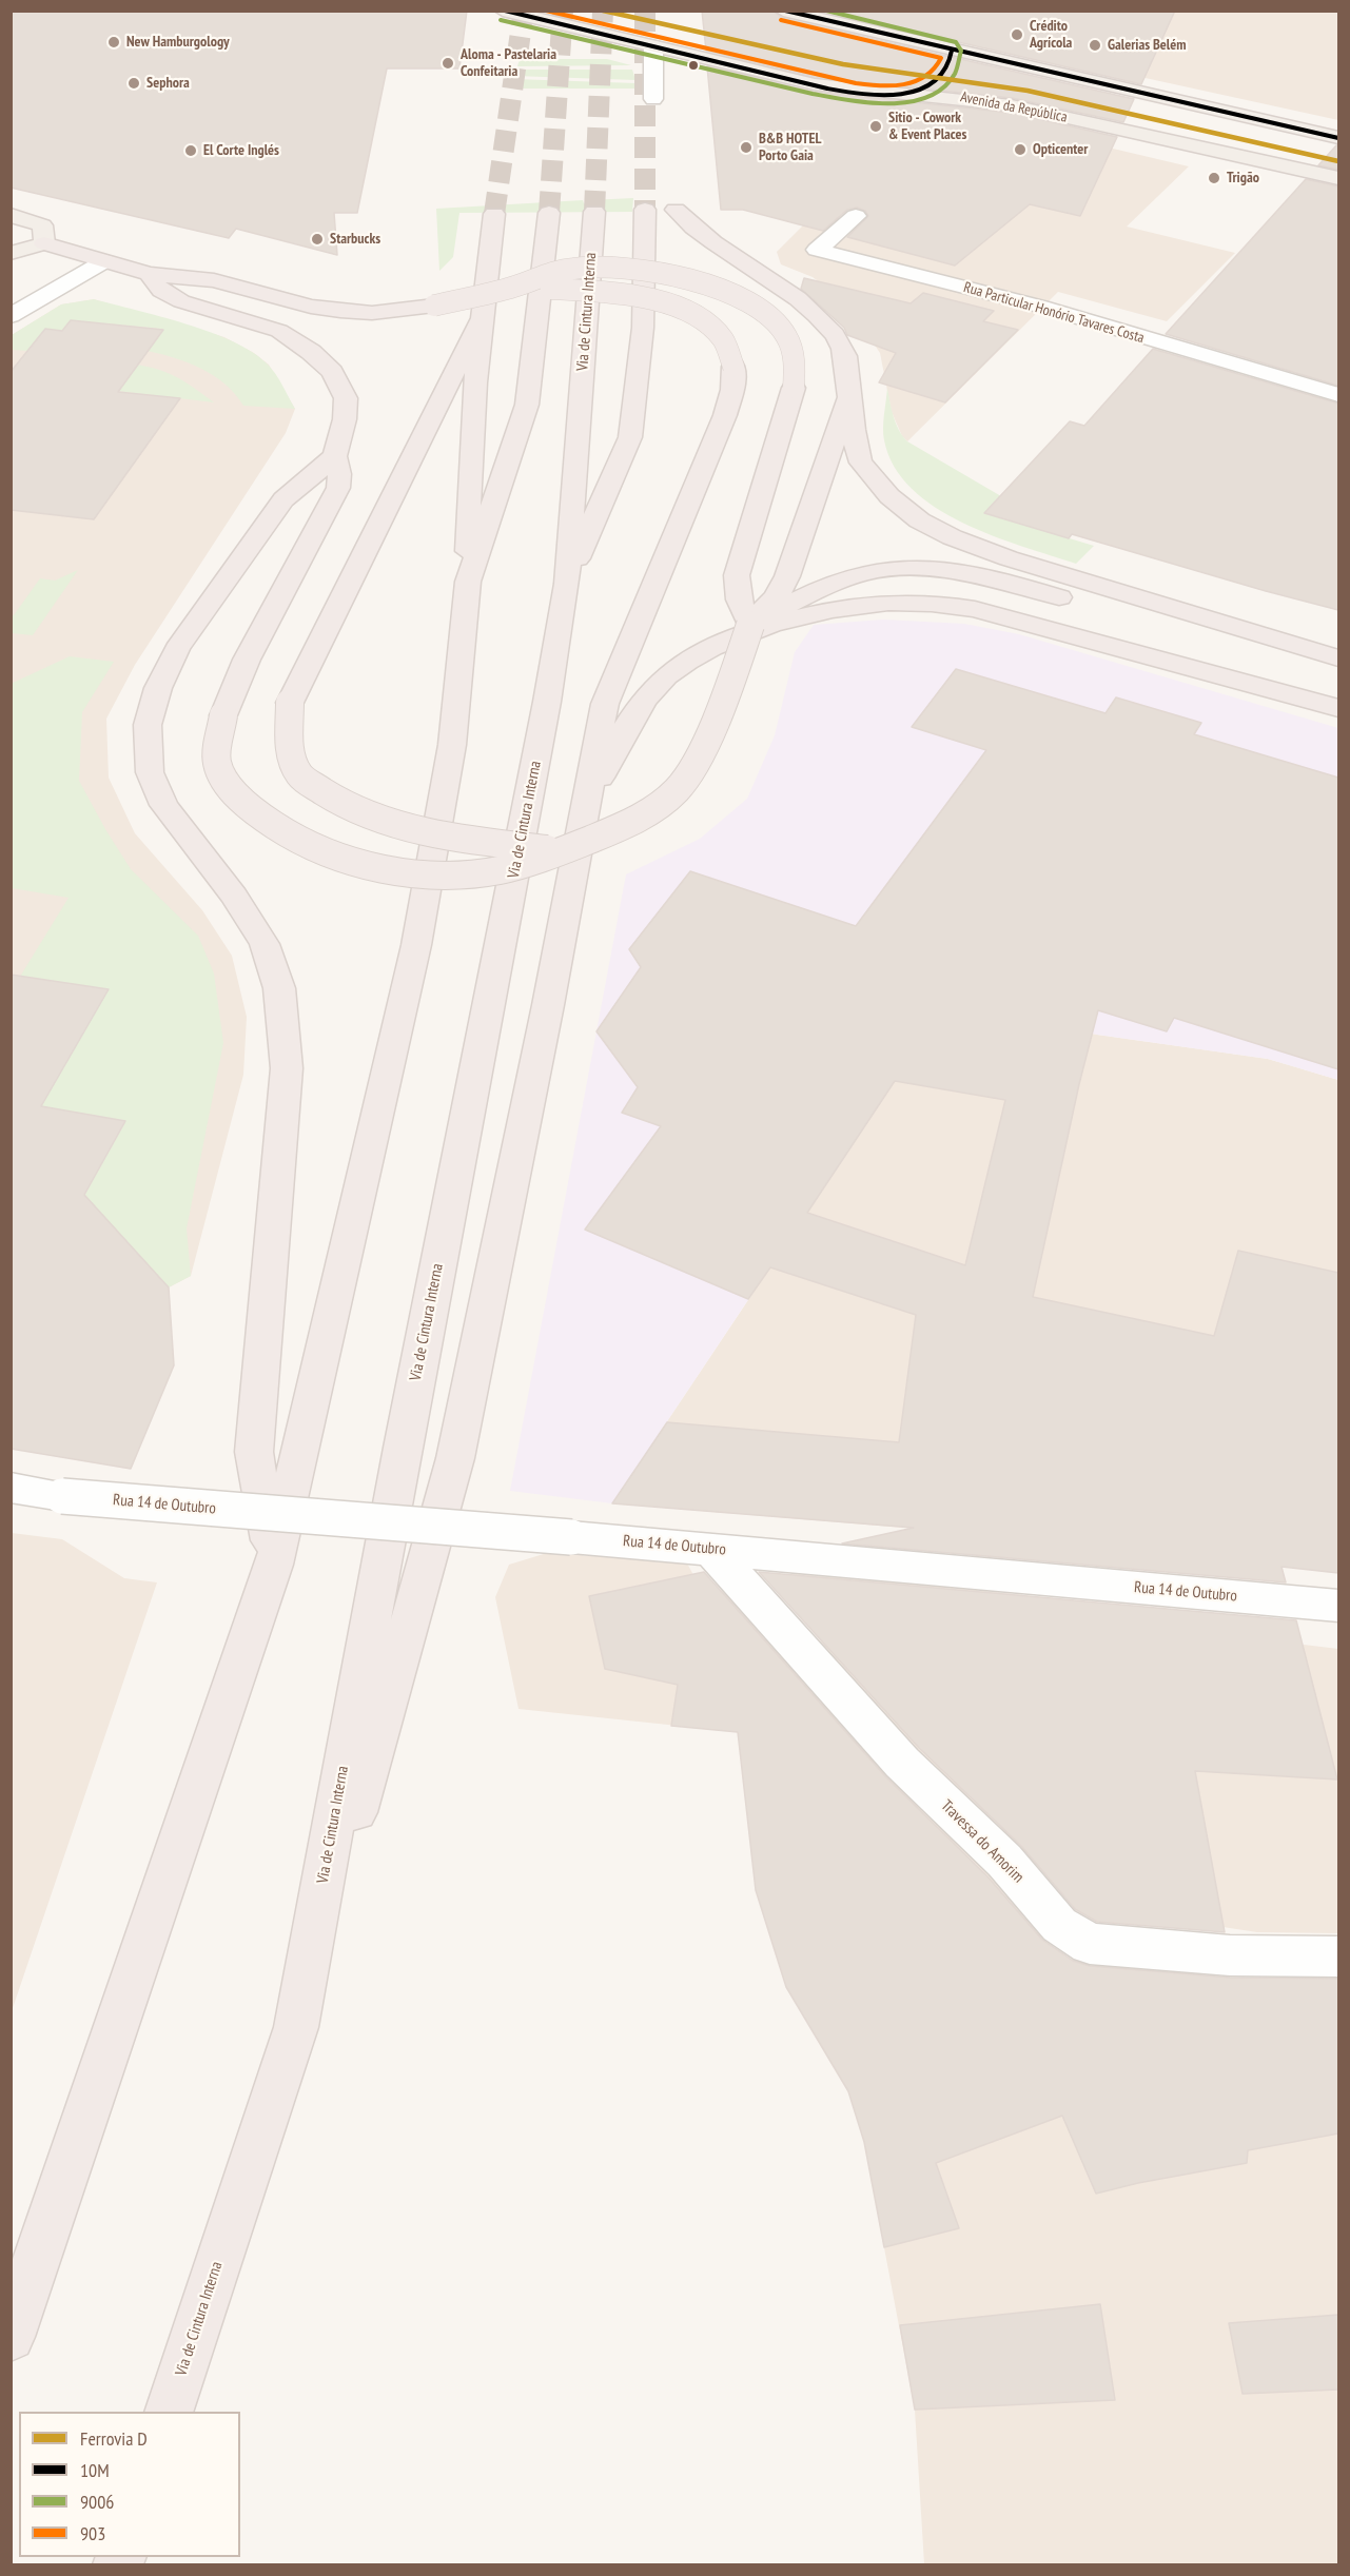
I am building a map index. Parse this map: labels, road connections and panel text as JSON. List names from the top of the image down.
{
  "streets": {
    "highway": ["Via de Cintura Interna"],
    "main road": ["Avenida da República"],
    "street": ["Rua Particular Honório Tavares Costa", "Rua 14 de Outubro", "Travessa do Amorim"]
  },
  "crossings": [
    ["Rua 14 de Outubro", "Travessa do Amorim"]
  ],
  "places": [
    "Crédito Agrícola",
    "New Hamburgology",
    "Galerias Belém",
    "Aloma - Pastelaria Confeitaria",
    "Sephora",
    "Sitio - Cowork & Event Places",
    "B&B HOTEL Porto Gaia",
    "Opticenter",
    "El Corte Inglés",
    "Trigão",
    "Starbucks"
  ],
  "lines": [
    "rail line D",
    "transit line 10M",
    "transit line 9006",
    "transit line 903"
  ],
  "legend": [
    "Ferrovia D",
    "10M",
    "9006",
    "903"
  ]
}
